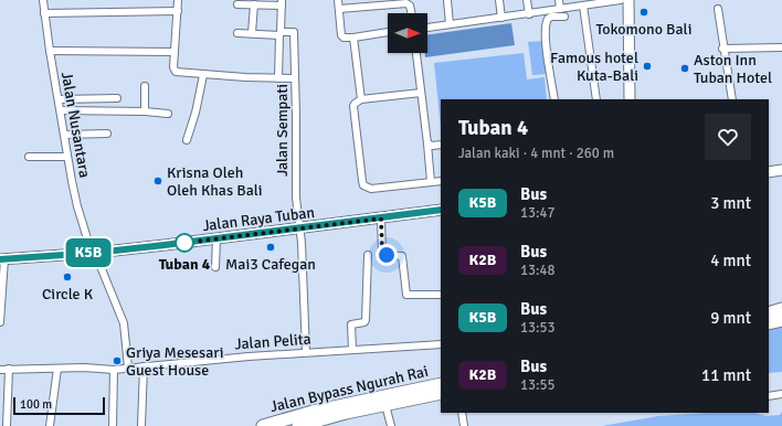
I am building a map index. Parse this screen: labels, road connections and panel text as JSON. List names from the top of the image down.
{
  "streets": {
    "highway": ["Jalan Bypass Ngurah Rai"],
    "main road": ["Jalan Raya Tuban"],
    "street": ["Jalan Nusantara", "Jalan Sempati", "Jalan Pelita"]
  },
  "crossings": [
    ["Jalan Nusantara", "Jalan Raya Tuban"],
    ["Jalan Nusantara", "Jalan Pelita"],
    ["Jalan Sempati", "Jalan Raya Tuban"],
    ["Jalan Sempati", "Jalan Pelita"]
  ],
  "places": [
    "Tokomono Bali",
    "Famous hotel Kuta-Bali",
    "Aston Inn Tuban Hotel",
    "Krisna Oleh Oleh Khas Bali",
    "Tuban 4",
    "Mai3 Cafegan",
    "Circle K",
    "Griya Mesesari Guest House"
  ],
  "lines": ["bus line K5B"],
  "scale_bar": "100 m",
  "north": "right",
  "page": {
    "on_map": "K5B",
    "heading": ["Tuban 4", "Jalan kaki · 4 mnt · 260 m"],
    "list": [
      {
        "mark": "K5B",
        "name": "Bus",
        "note": "13:47",
        "value": "3 mnt"
      },
      {
        "mark": "K2B",
        "name": "Bus",
        "note": "13:48",
        "value": "4 mnt"
      },
      {
        "mark": "K5B",
        "name": "Bus",
        "note": "13:53",
        "value": "9 mnt"
      },
      {
        "mark": "K2B",
        "name": "Bus",
        "note": "13:55",
        "value": "11 mnt"
      }
    ],
    "scale": "100 m"
  }
}
